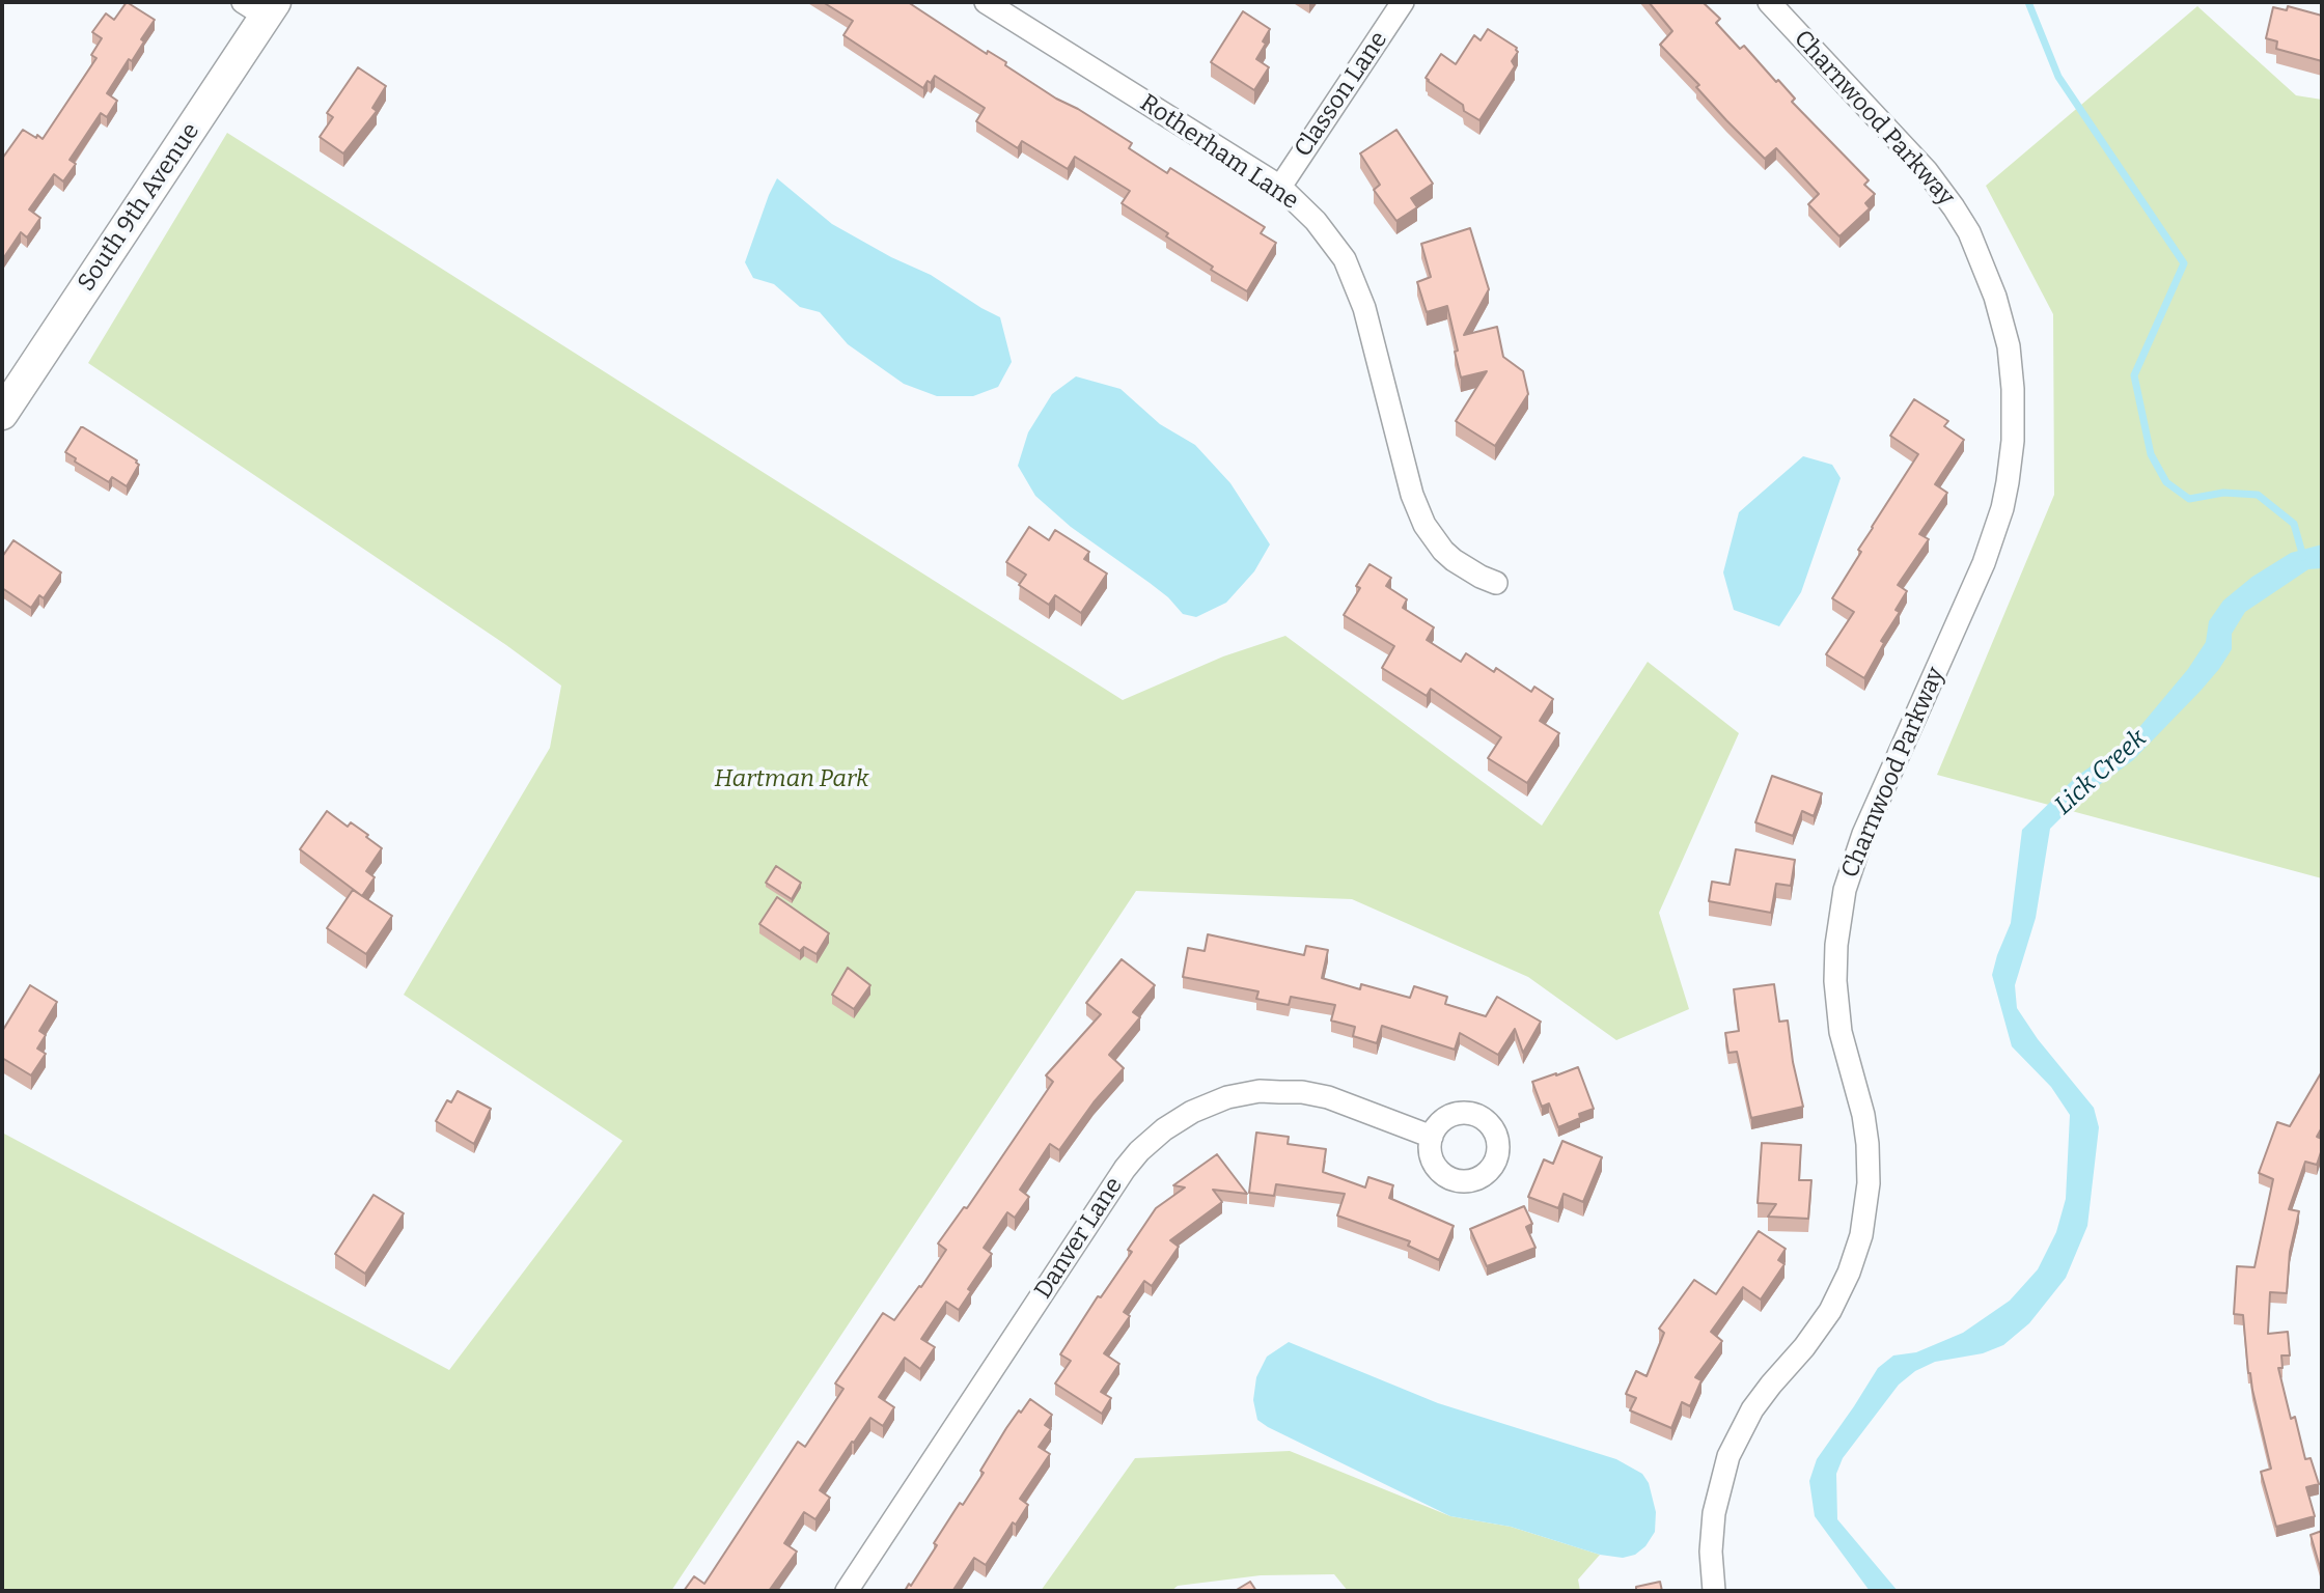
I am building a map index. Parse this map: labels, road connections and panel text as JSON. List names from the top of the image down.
{
  "streets": {
    "street": [
      "Classon Lane",
      "Charnwood Parkway",
      "Rotherham Lane",
      "South 9th Avenue",
      "Danver Lane"
    ]
  },
  "crossings": [
    ["Classon Lane", "Rotherham Lane"]
  ],
  "water": ["Lick Creek"],
  "parks": ["Hartman Park"]
}
